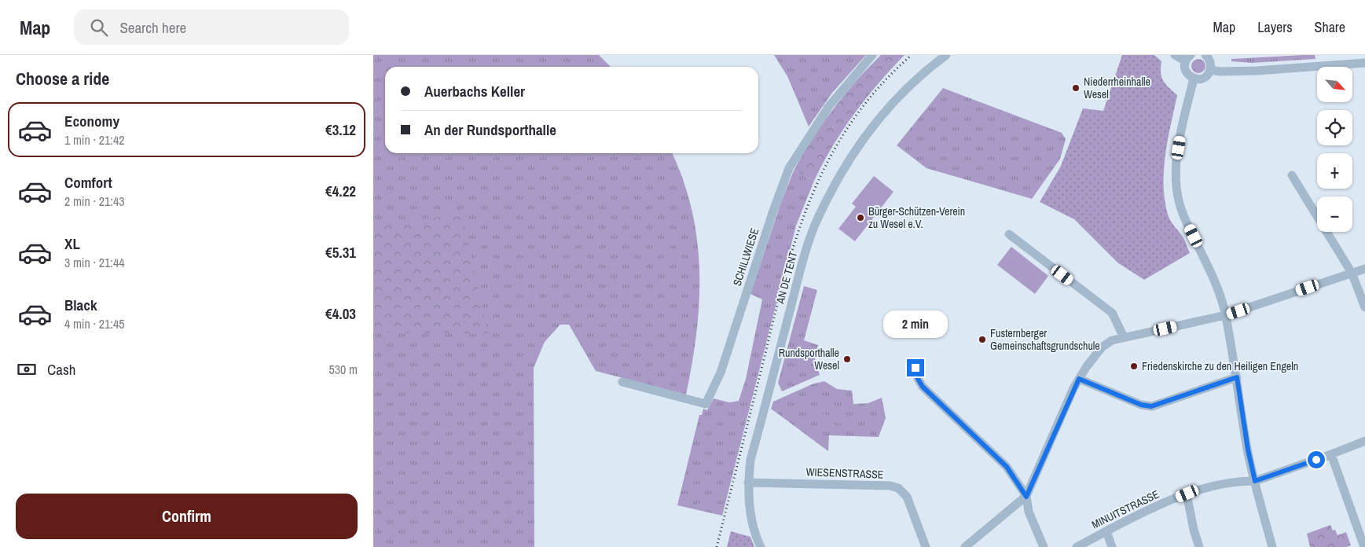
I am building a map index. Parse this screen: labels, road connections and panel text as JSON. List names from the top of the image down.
{
  "streets": {
    "street": [
      "SCHILLWIESE",
      "AN DE TENT",
      "WIESENSTRASSE",
      "MINUITSTRASSE"
    ]
  },
  "crossings": [
    ["AN DE TENT", "WIESENSTRASSE"]
  ],
  "places": [
    "Niederrheinhalle Wesel",
    "Bürger-Schützen-Verein zu Wesel e.V.",
    "Fusternberger Gemeinschaftsgrundschule",
    "Rundsporthalle Wesel",
    "Friedenskirche zu den Heiligen Engeln"
  ],
  "north": "bottom right",
  "page": {
    "header": "Map",
    "search": "Search here",
    "nav": ["Map", "Layers", "Share"],
    "heading": "Choose a ride",
    "map_buttons": ["+", "−"],
    "banner": ["Auerbachs Keller", "An der Rundsporthalle"],
    "list": [
      {
        "name": "Economy",
        "note": "1 min · 21:42",
        "value": "€3.12"
      },
      {
        "name": "Comfort",
        "note": "2 min · 21:43",
        "value": "€4.22"
      },
      {
        "name": "XL",
        "note": "3 min · 21:44",
        "value": "€5.31"
      },
      {
        "name": "Black",
        "note": "4 min · 21:45",
        "value": "€4.03"
      }
    ],
    "bubble": "2 min",
    "pay": ["Cash", "530 m"],
    "buttons": "Confirm"
  }
}
